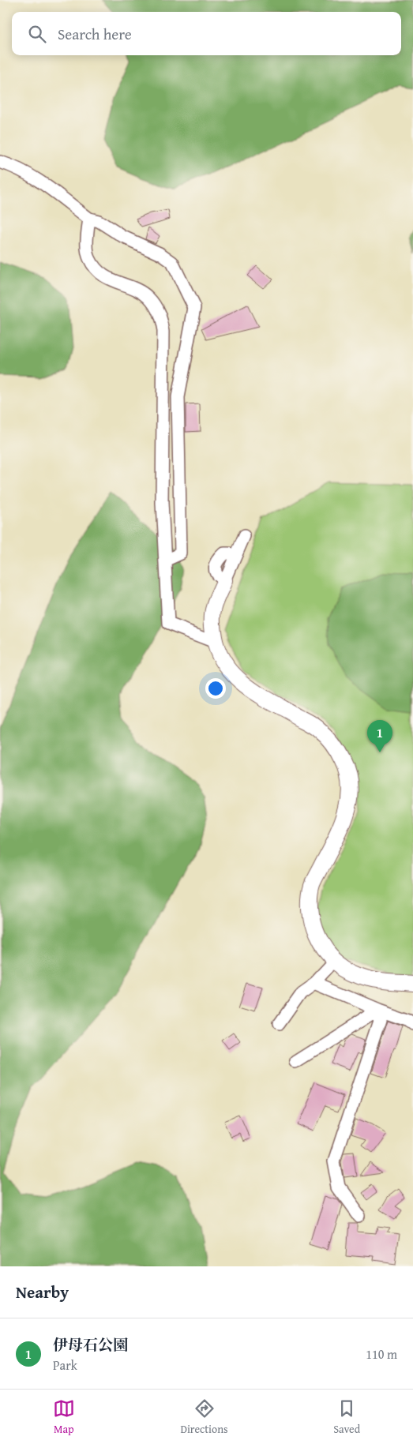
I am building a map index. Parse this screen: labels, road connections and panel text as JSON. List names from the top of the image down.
{
  "page": {
    "search": "Search here",
    "pins": "1",
    "heading": "Nearby",
    "list": [
      {
        "mark": "1",
        "name": "伊母石公園",
        "note": "Park",
        "value": "110 m"
      }
    ],
    "nav": ["Map", "Directions", "Saved"]
  }
}
